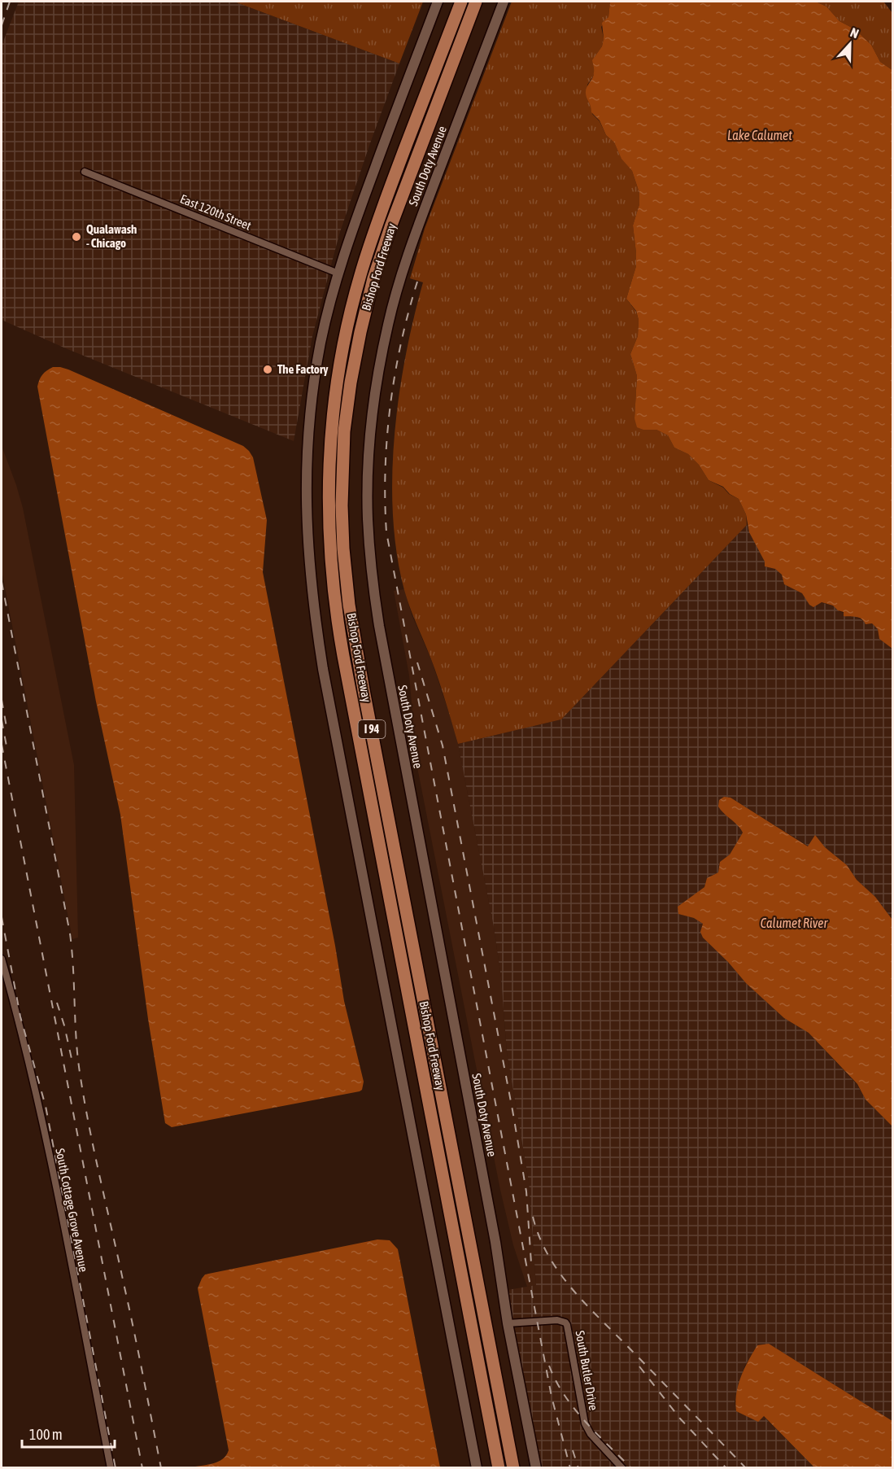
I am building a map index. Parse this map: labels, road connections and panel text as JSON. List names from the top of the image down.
{
  "streets": {
    "highway": ["Bishop Ford Freeway", "I 94"],
    "street": [
      "South Doty Avenue",
      "East 120th Street",
      "South Cottage Grove Avenue",
      "South Butler Drive"
    ]
  },
  "crossings": [
    ["South Doty Avenue", "South Butler Drive"]
  ],
  "water": ["Lake Calumet", "Calumet River"],
  "places": ["Qualawash - Chicago", "The Factory"],
  "scale_bar": "100 m",
  "north": "top"
}
